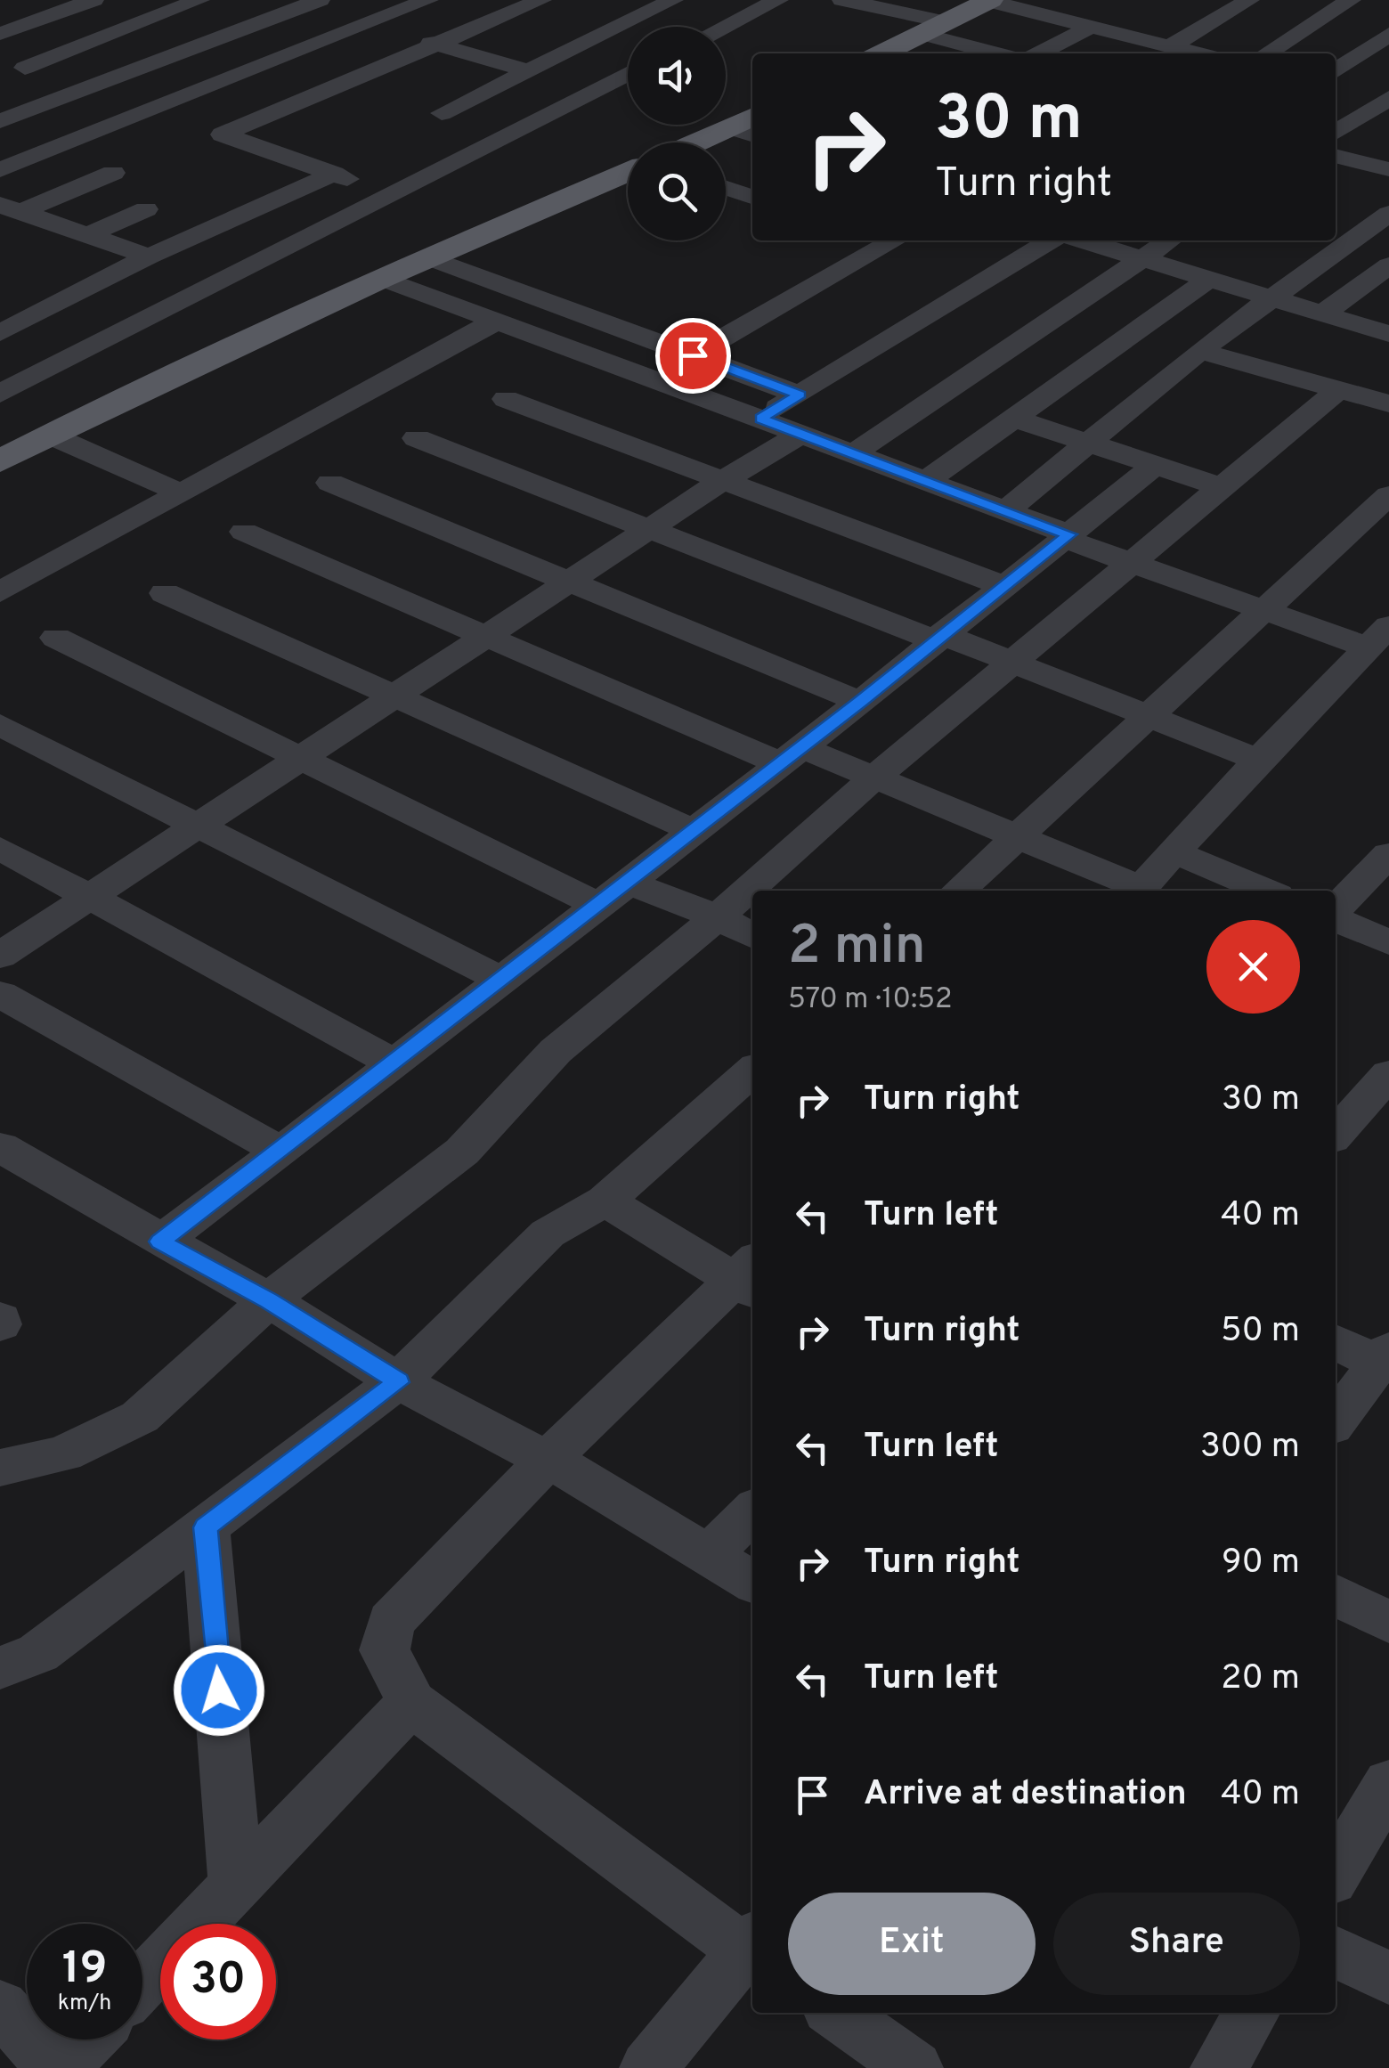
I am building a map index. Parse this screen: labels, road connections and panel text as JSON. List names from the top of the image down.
{
  "page": {
    "turn": ["30 m", "Turn right"],
    "heading": ["2 min", "570 m · 10:52"],
    "list": [
      {
        "name": "Turn right",
        "value": "30 m"
      },
      {
        "name": "Turn left",
        "value": "40 m"
      },
      {
        "name": "Turn right",
        "value": "50 m"
      },
      {
        "name": "Turn left",
        "value": "300 m"
      },
      {
        "name": "Turn right",
        "value": "90 m"
      },
      {
        "name": "Turn left",
        "value": "20 m"
      },
      {
        "name": "Arrive at destination",
        "value": "40 m"
      }
    ],
    "buttons": ["Exit", "Share"],
    "speed": "19 km/h",
    "limit": "30"
  }
}
